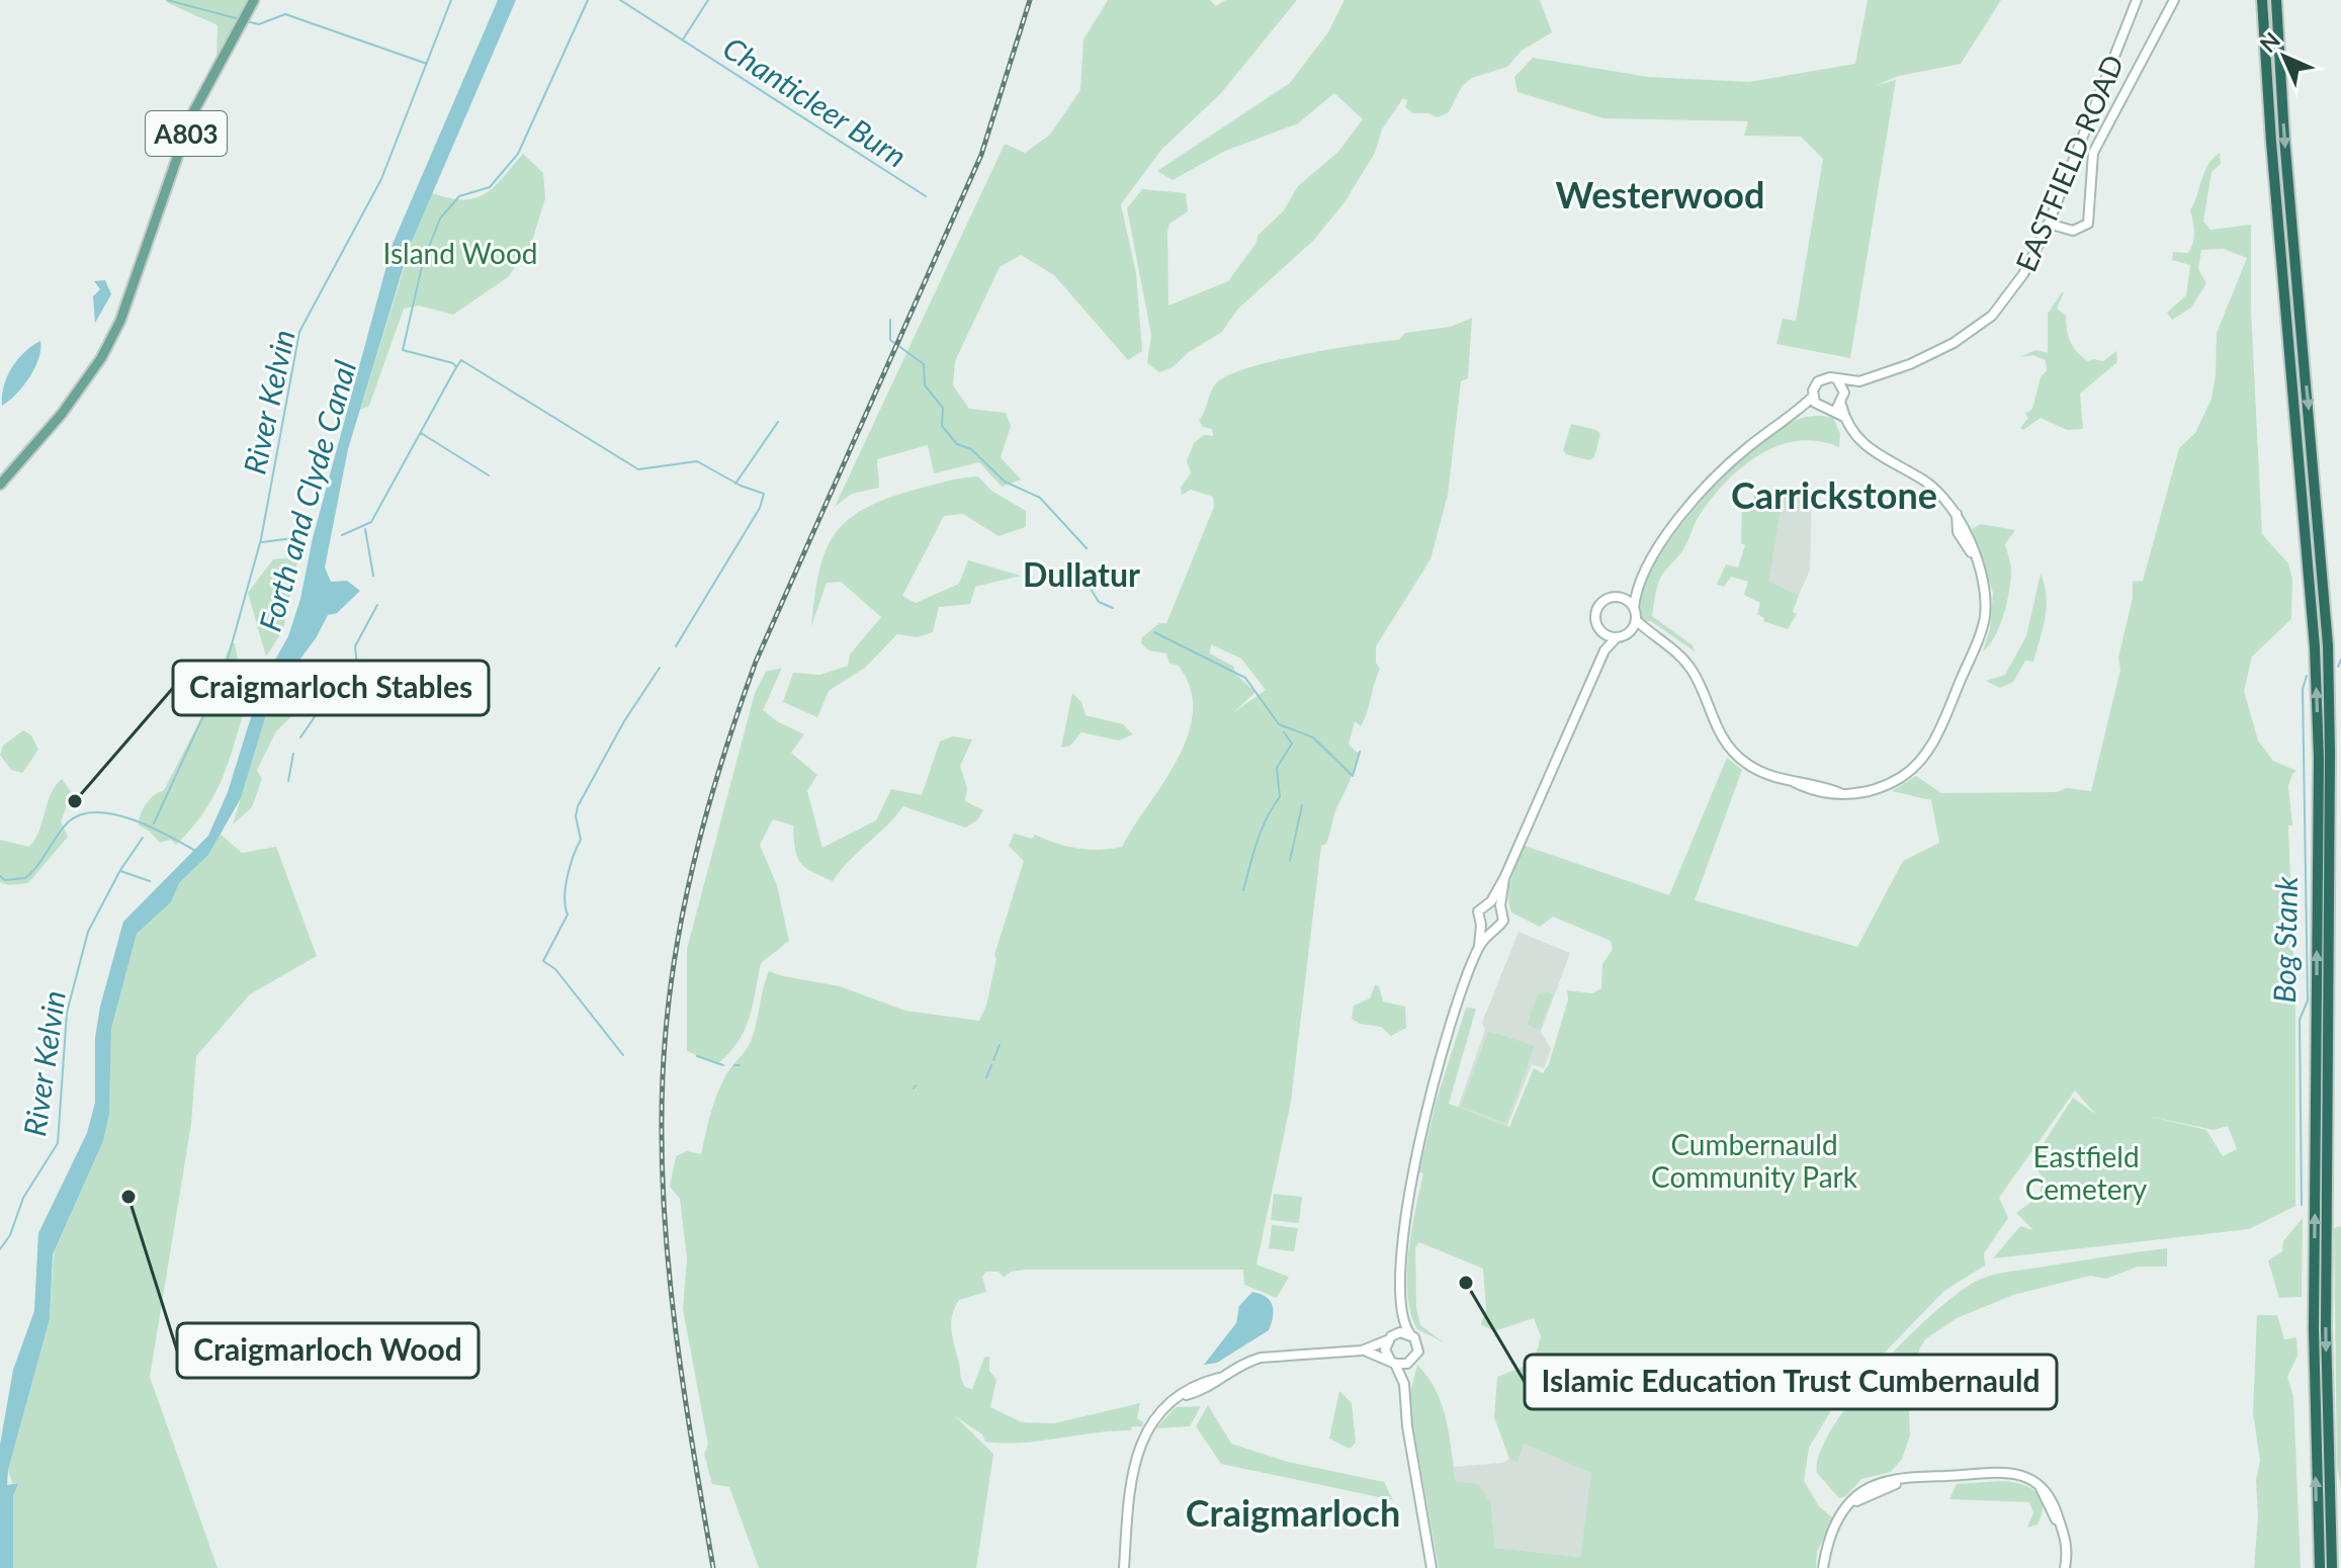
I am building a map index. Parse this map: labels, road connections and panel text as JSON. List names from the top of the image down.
{
  "streets": {
    "main road": ["A803"],
    "street": ["EASTFIELD ROAD"]
  },
  "districts": [
    "Westerwood",
    "Carrickstone",
    "Dullatur",
    "Craigmarloch"
  ],
  "water": [
    "Chanticleer Burn",
    "River Kelvin",
    "Forth and Clyde Canal",
    "Bog Stank"
  ],
  "parks": ["Island Wood", "Cumbernauld Community Park", "Eastfield Cemetery"],
  "places": ["Craigmarloch Stables", "Craigmarloch Wood", "Islamic Education Trust Cumbernauld"],
  "north": "top left"
}
